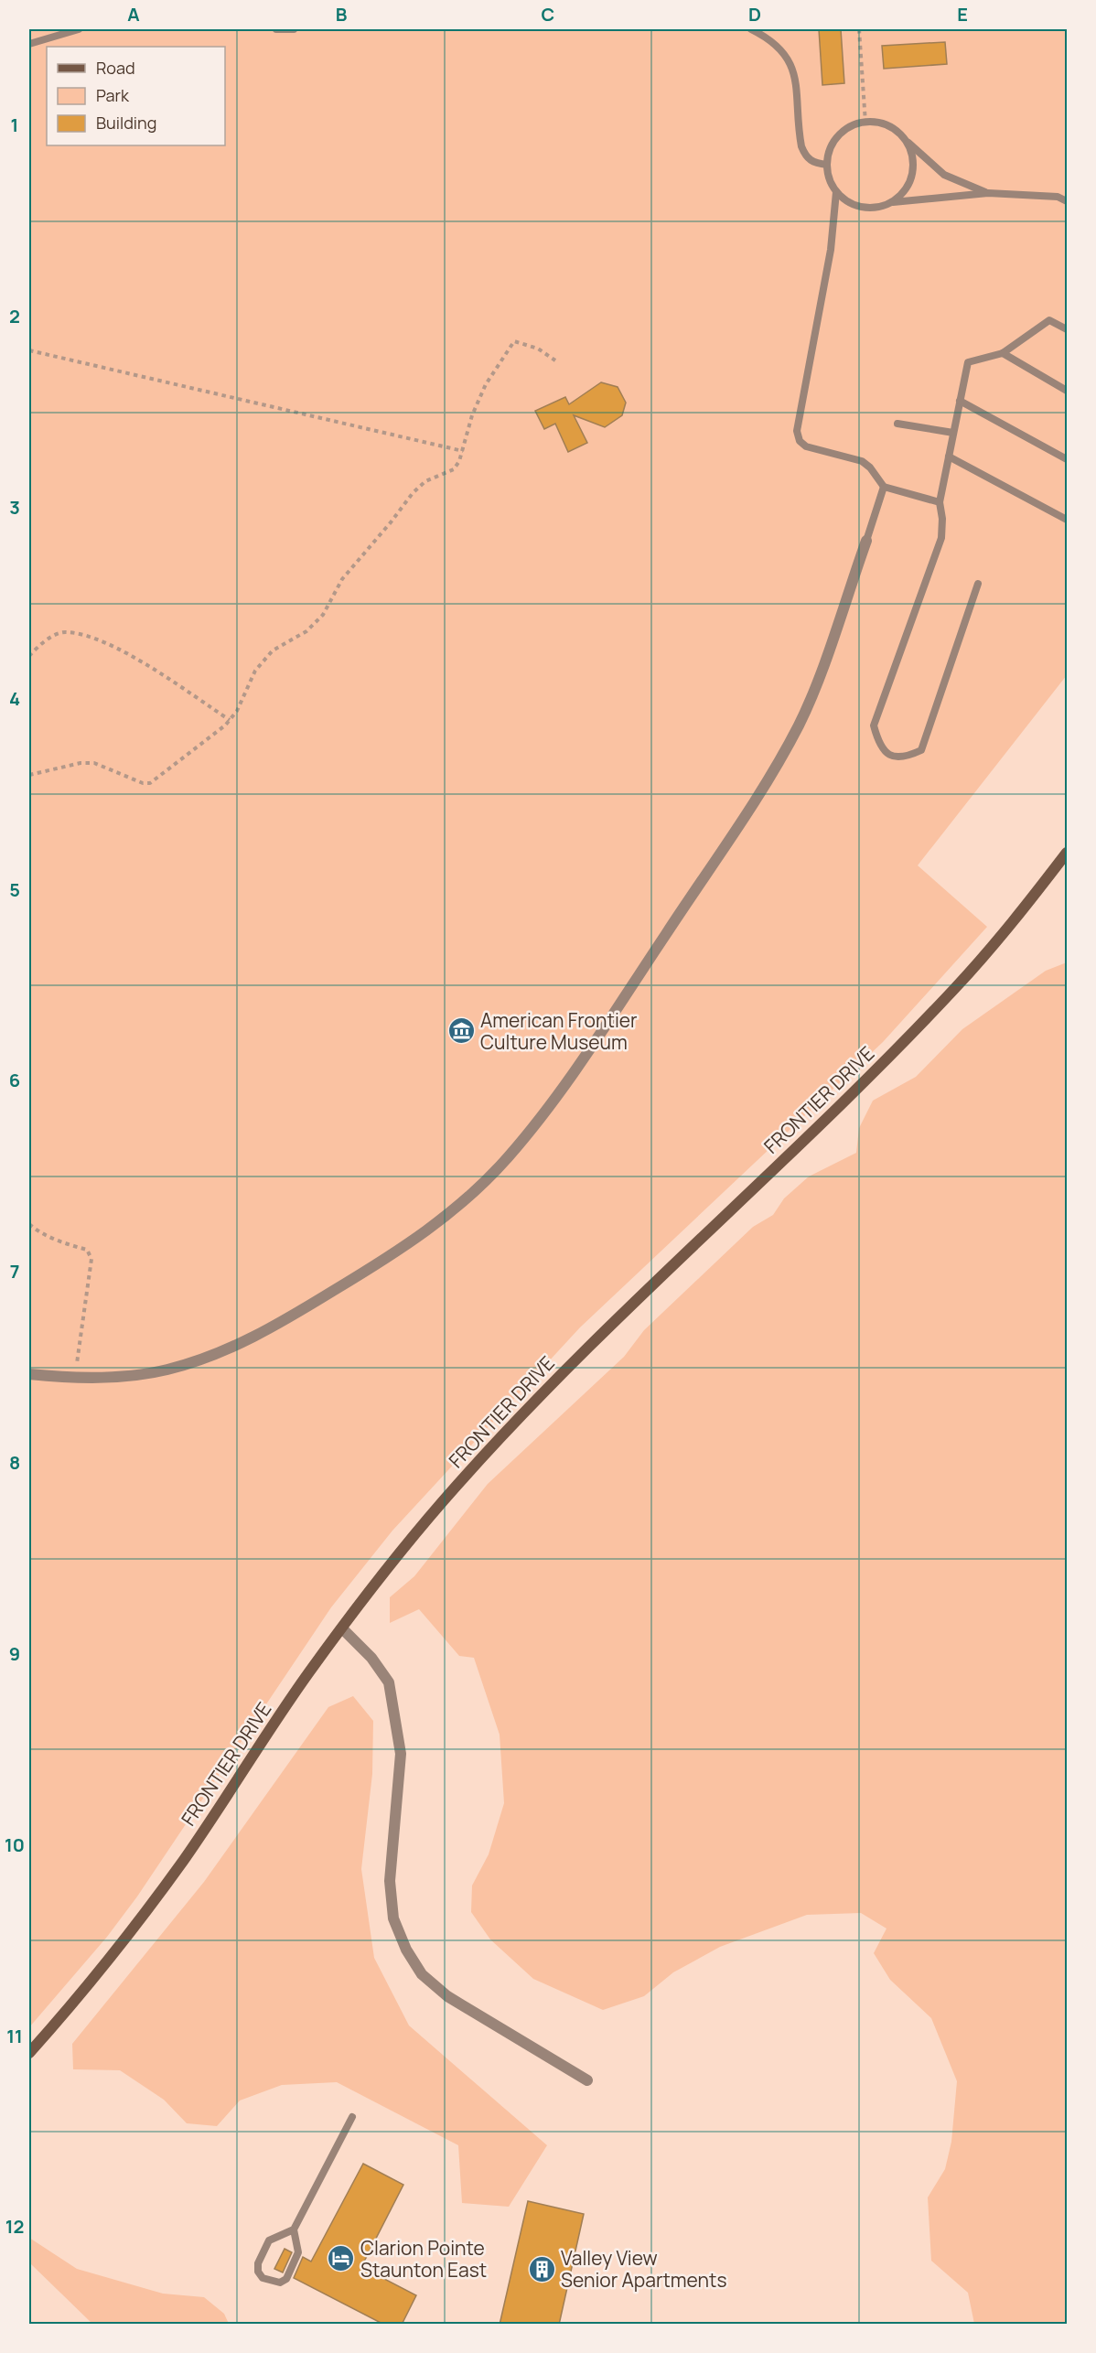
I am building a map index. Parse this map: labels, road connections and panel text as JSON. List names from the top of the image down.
{
  "streets": {
    "street": ["FRONTIER DRIVE"]
  },
  "places": {
    "museum": ["American Frontier Culture Museum"],
    "hotel": ["Clarion Pointe Staunton East"],
    "building": ["Valley View Senior Apartments"]
  },
  "legend": ["Road", "Park", "Building"],
  "grid": {
    "columns": [
      "A",
      "B",
      "C",
      "D",
      "E"
    ],
    "rows": [
      "1",
      "2",
      "3",
      "4",
      "5",
      "6",
      "7",
      "8",
      "9",
      "10",
      "11",
      "12"
    ]
  }
}
